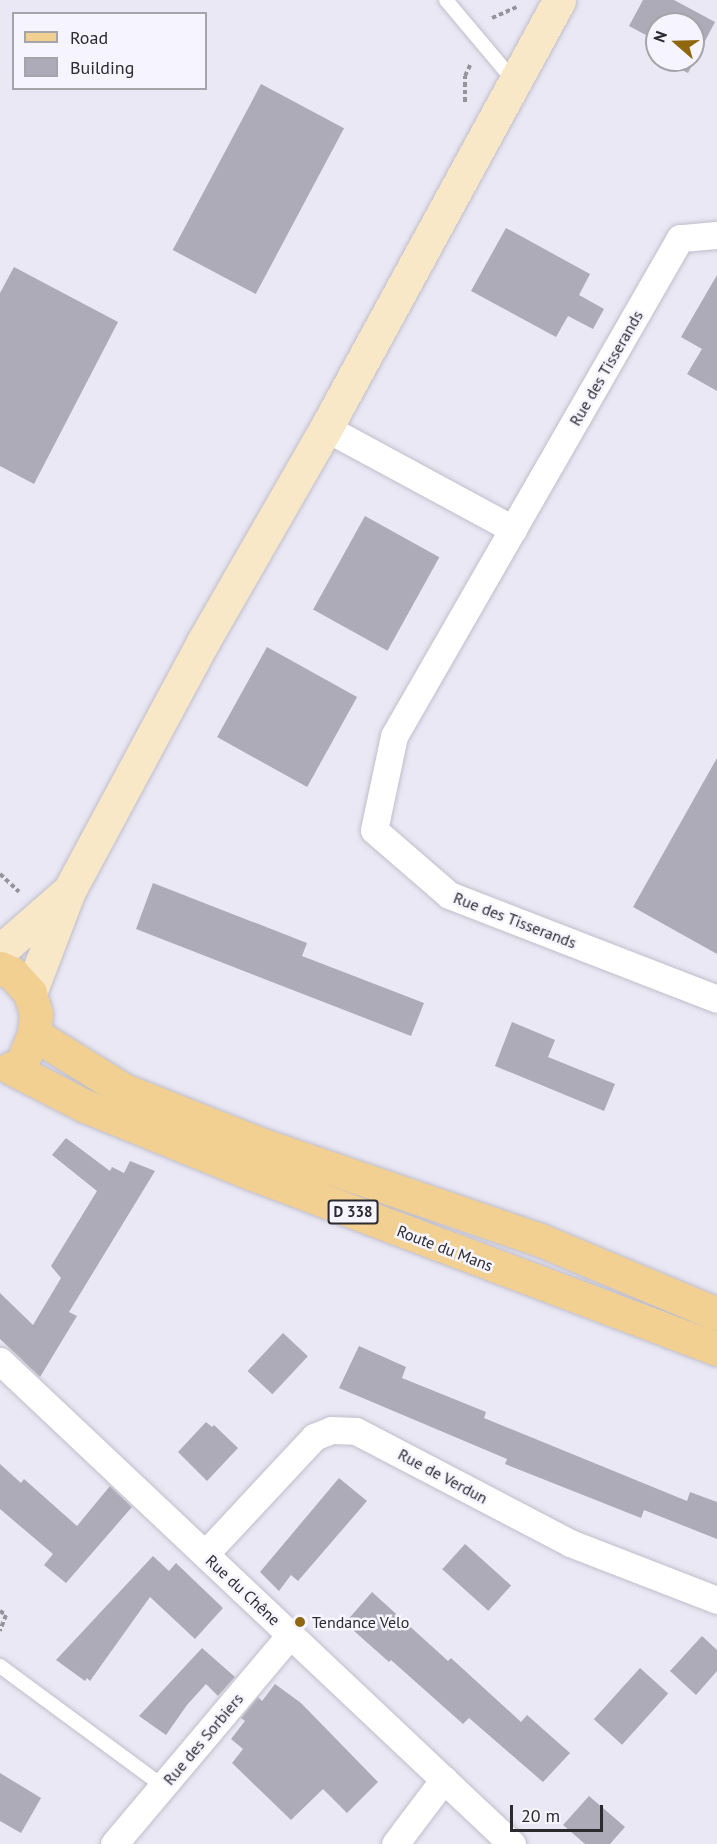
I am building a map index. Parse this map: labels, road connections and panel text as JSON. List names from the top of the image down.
{
  "streets": {
    "main road": ["D 338", "Route du Mans"],
    "street": [
      "Rue des Tisserands",
      "Rue de Verdun",
      "Rue du Chêne",
      "Rue des Sorbiers"
    ]
  },
  "crossings": [
    ["Rue de Verdun", "Rue du Chêne"],
    ["Rue du Chêne", "Rue des Sorbiers"]
  ],
  "places": ["Tendance Velo"],
  "legend": ["Road", "Building"],
  "scale_bar": "20 m",
  "north": "left"
}
